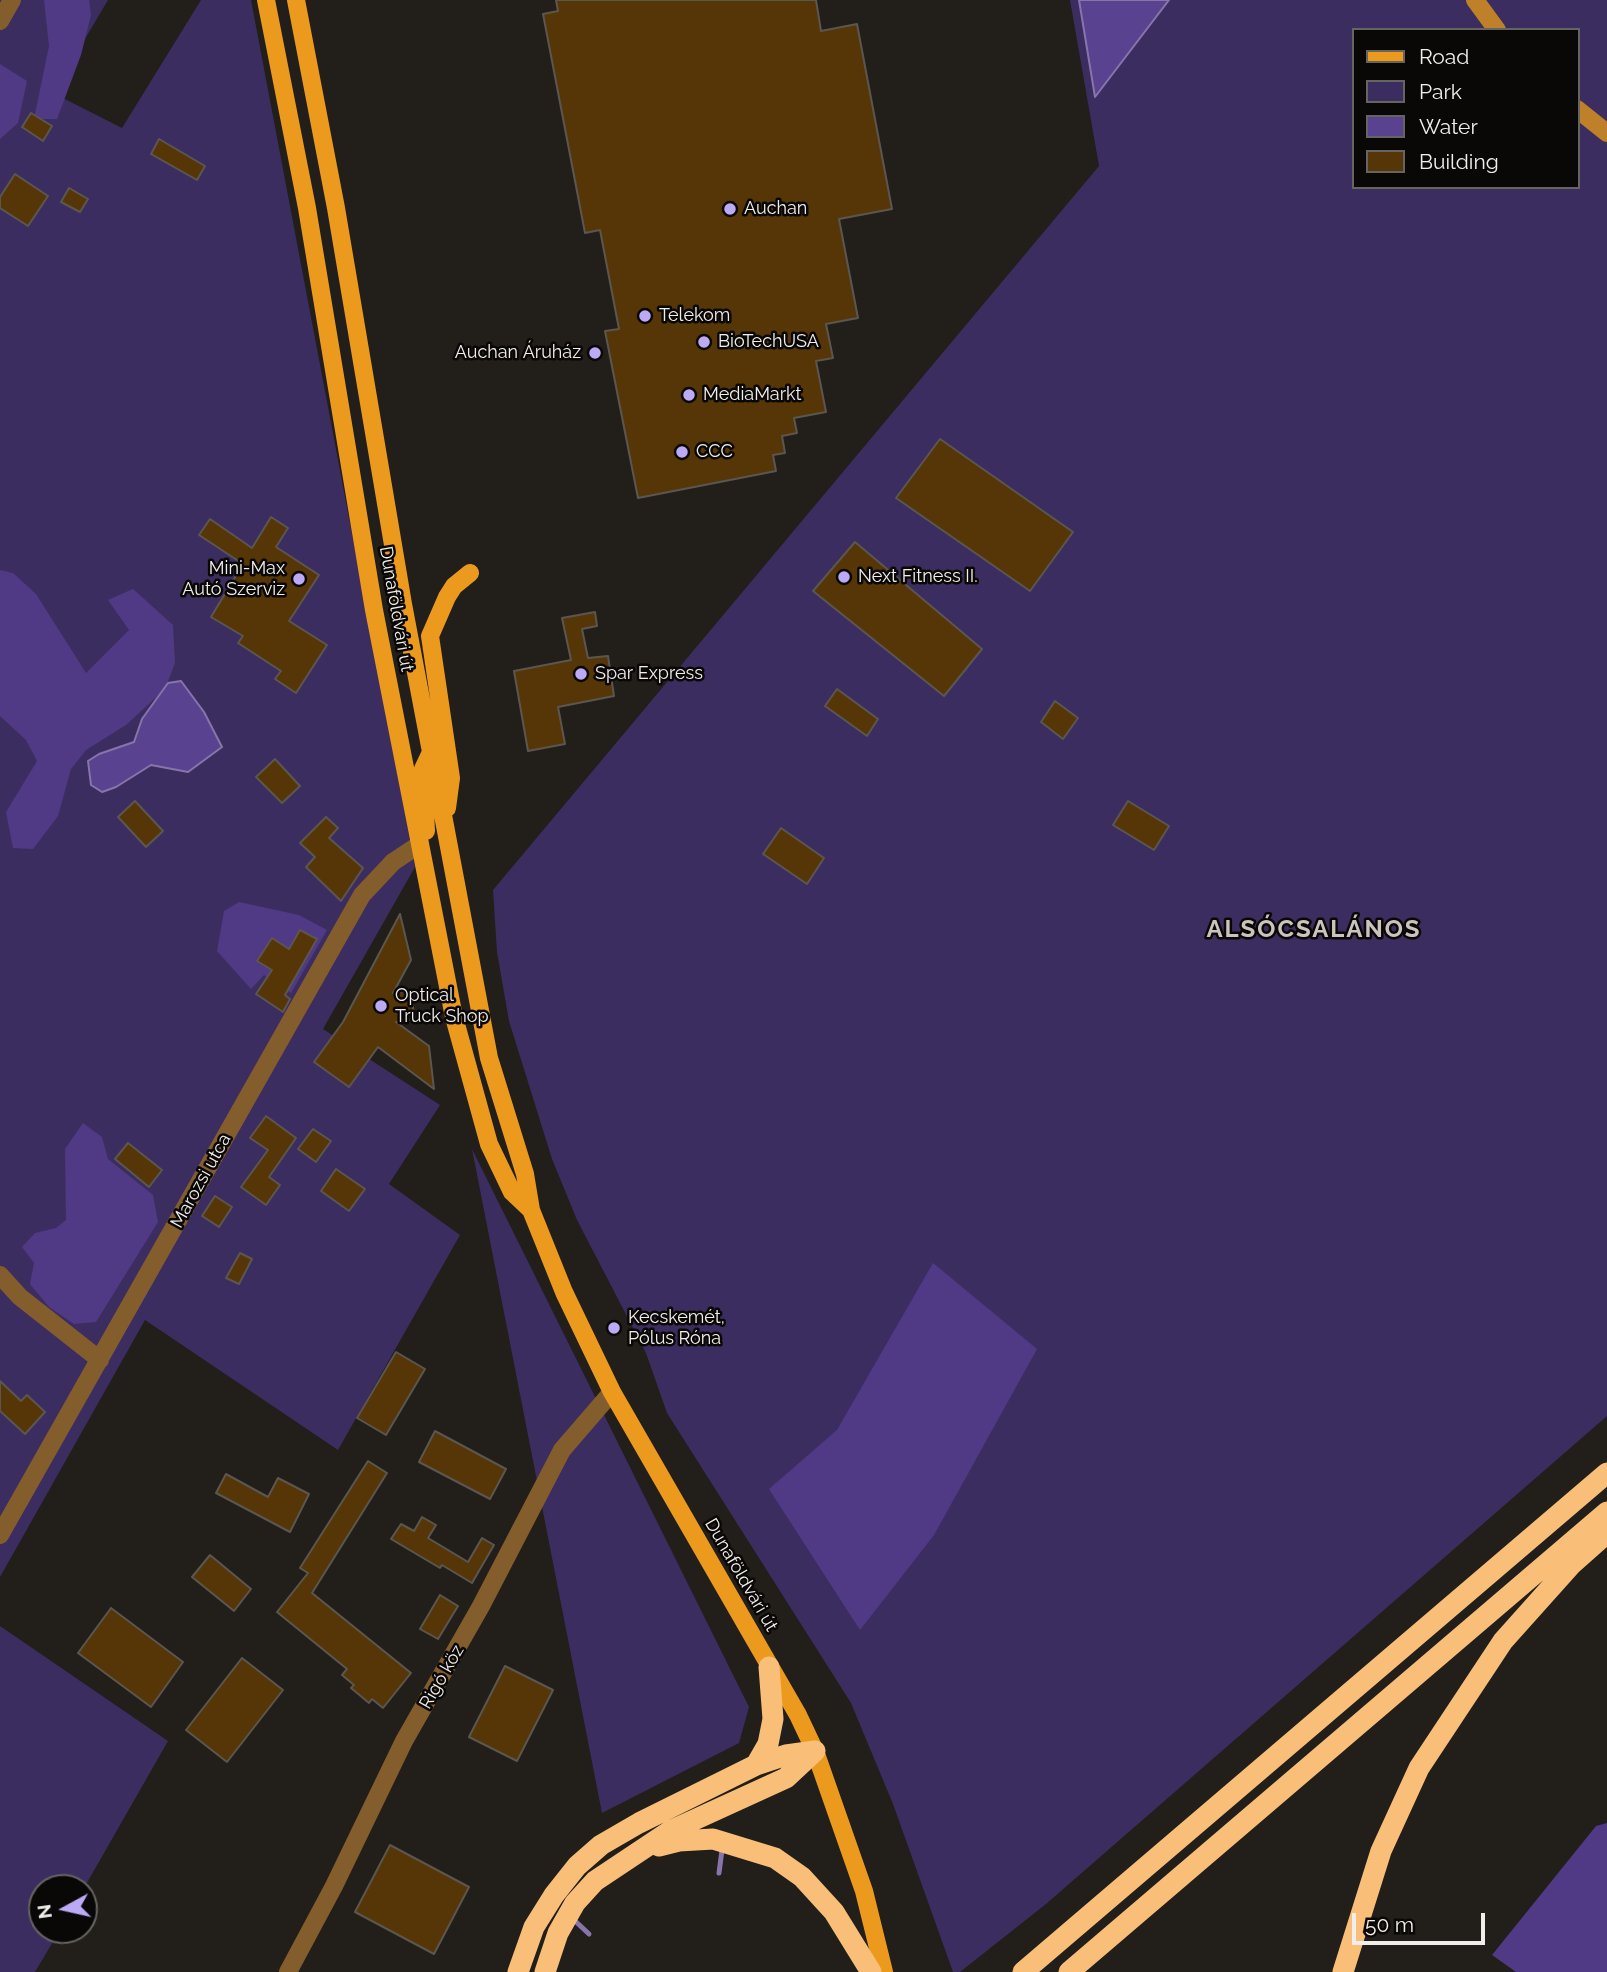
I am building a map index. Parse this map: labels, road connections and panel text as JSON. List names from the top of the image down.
{
  "streets": {
    "main road": ["Dunaföldvári út"],
    "street": ["Marozsi utca", "Rigó köz"]
  },
  "crossings": [
    ["Dunaföldvári út", "Marozsi utca"],
    ["Dunaföldvári út", "Rigó köz"]
  ],
  "districts": ["ALSÓCSALÁNOS"],
  "places": [
    "Auchan",
    "Telekom",
    "BioTechUSA",
    "Auchan Áruház",
    "MediaMarkt",
    "CCC",
    "Next Fitness II.",
    "Mini-Max Autó Szerviz",
    "Spar Express",
    "Optical Truck Shop",
    "Kecskemét, Pólus Róna"
  ],
  "legend": [
    "Road",
    "Park",
    "Water",
    "Building"
  ],
  "scale_bar": "50 m",
  "north": "left"
}
